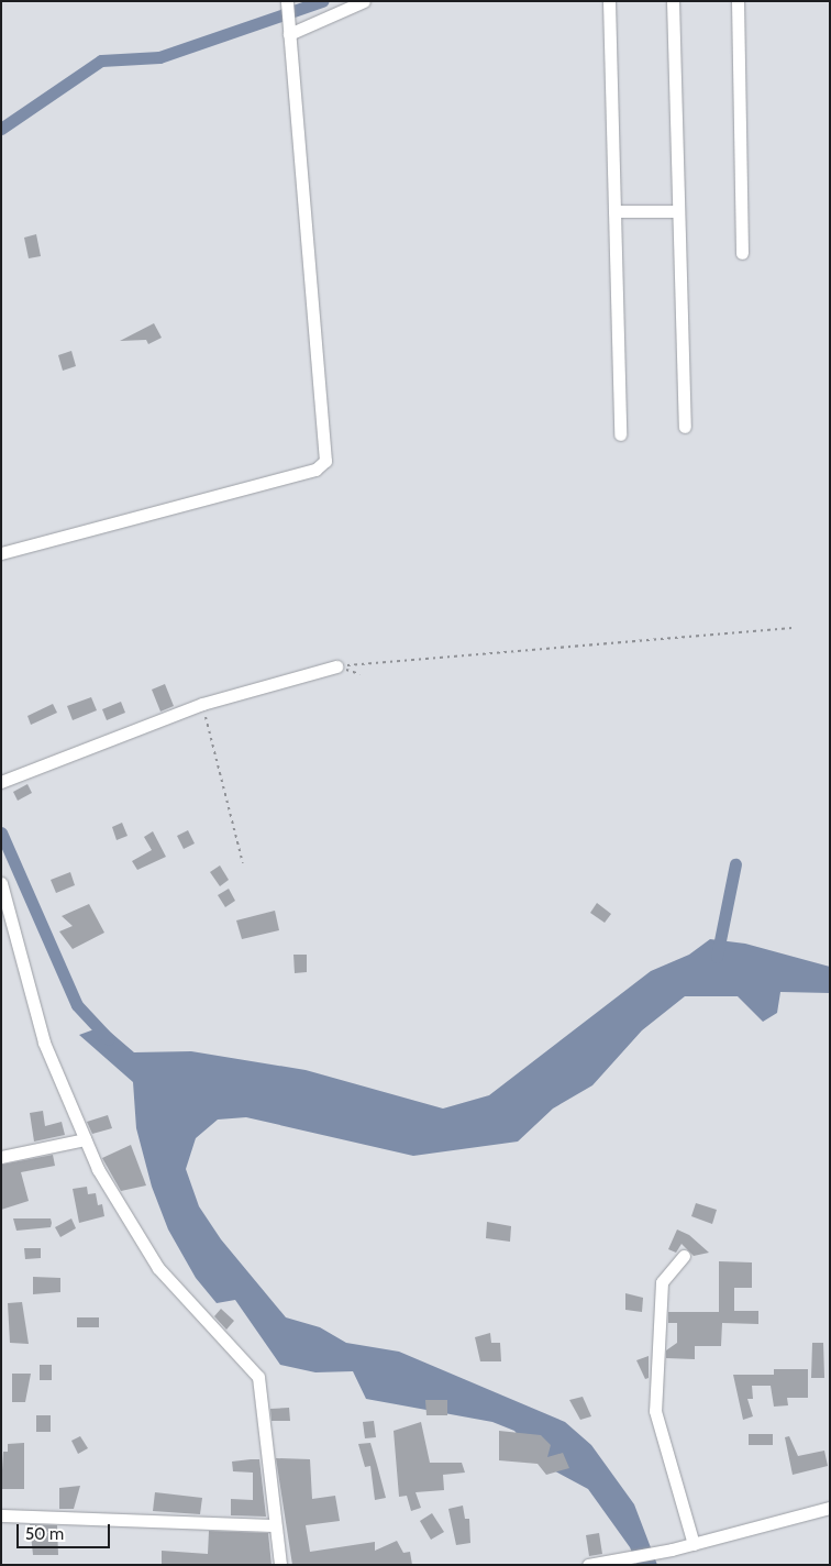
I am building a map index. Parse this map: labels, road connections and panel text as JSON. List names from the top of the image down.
{
  "scale_bar": "50 m"
}
